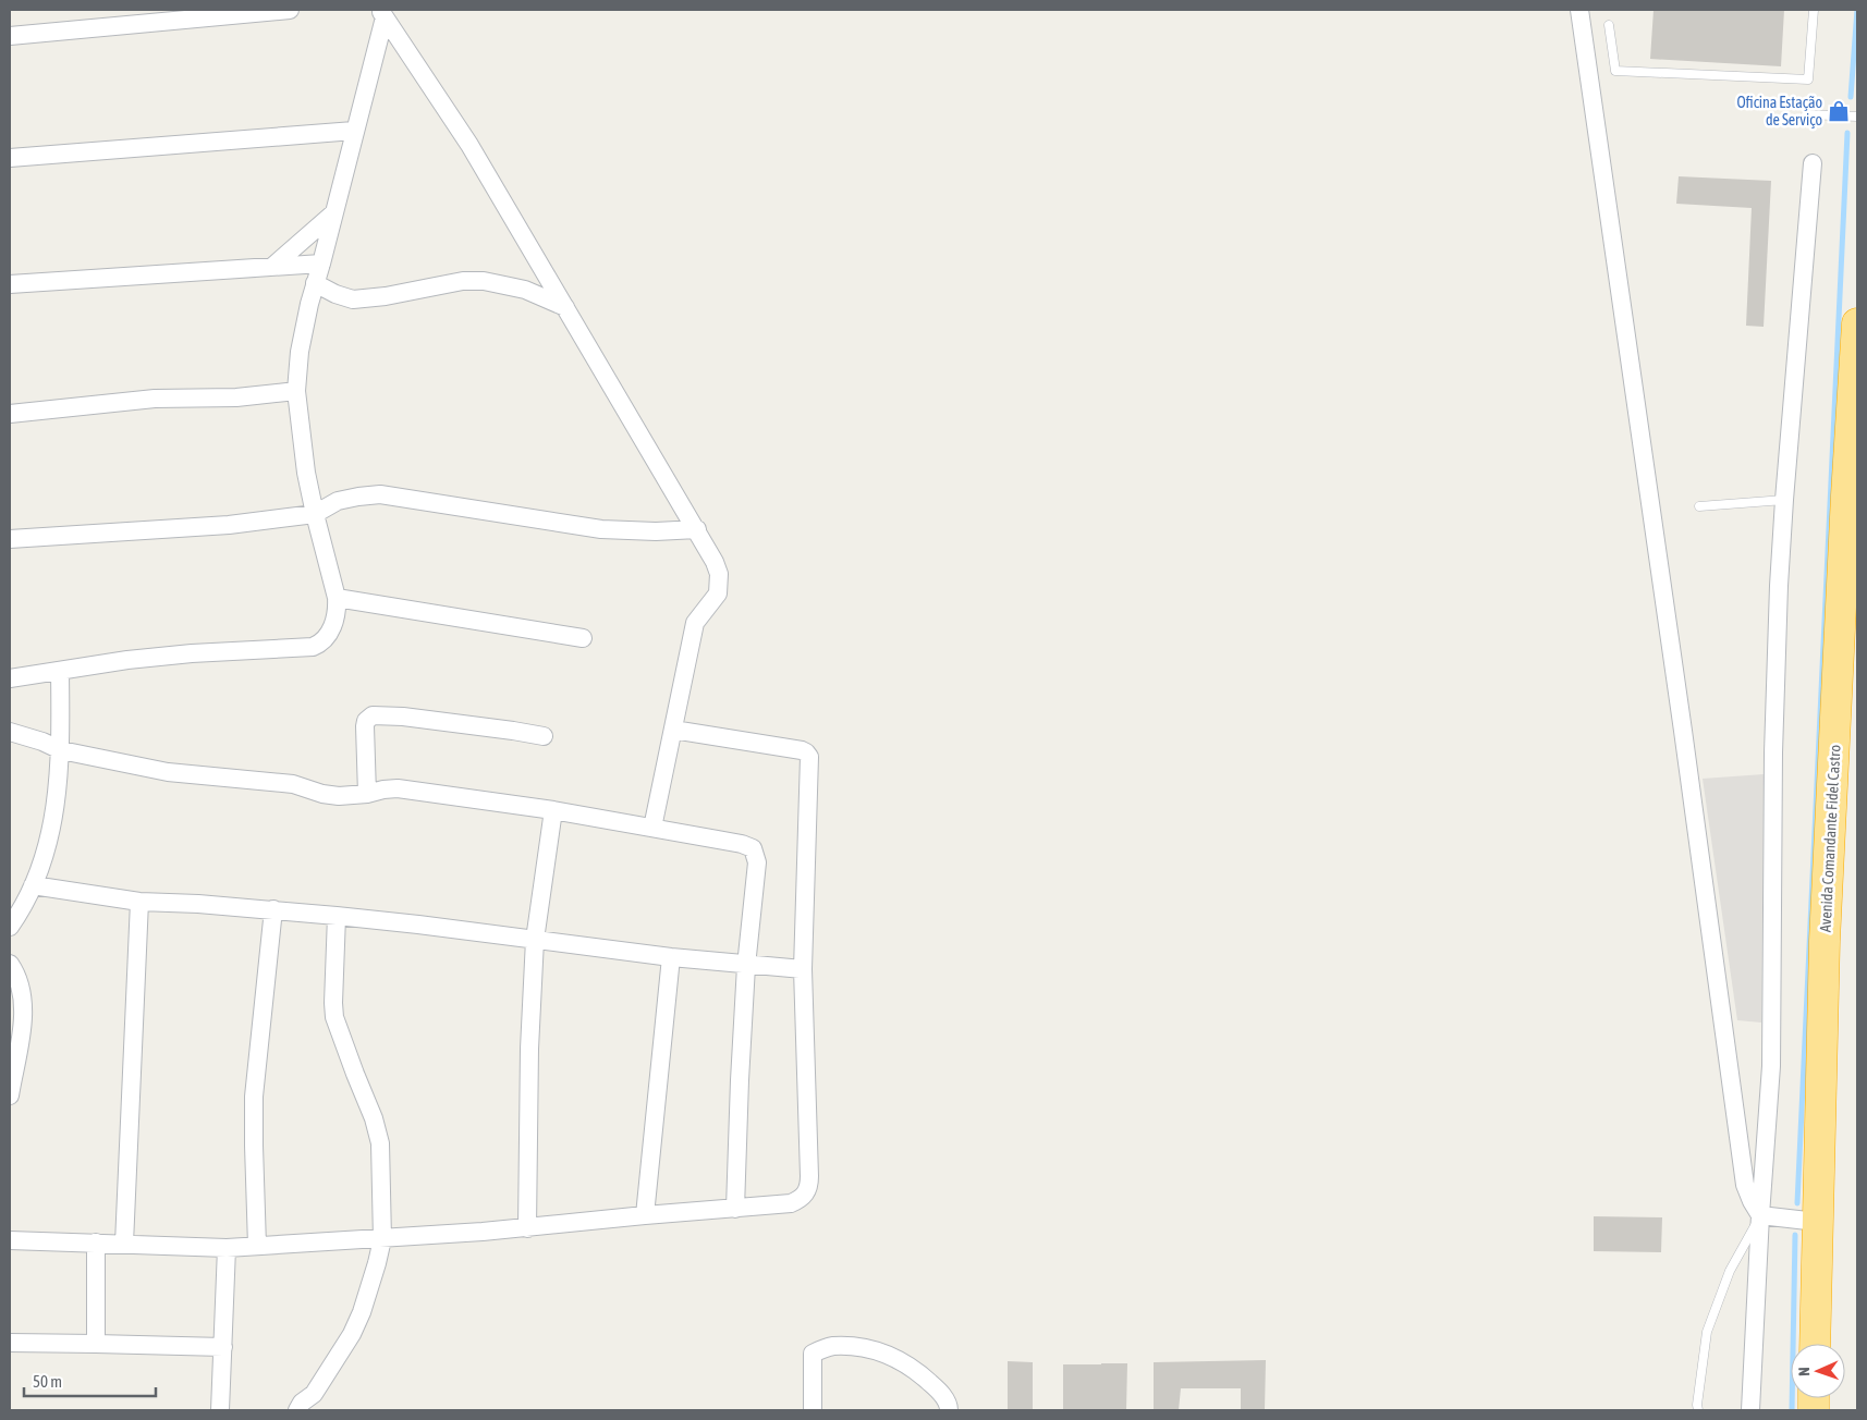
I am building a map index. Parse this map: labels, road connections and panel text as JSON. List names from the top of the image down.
{
  "streets": {
    "highway": ["Avenida Comandante Fidel Castro"]
  },
  "places": {
    "shop": ["Oficina Estação de Serviço"]
  },
  "scale_bar": "50 m",
  "north": "left"
}
